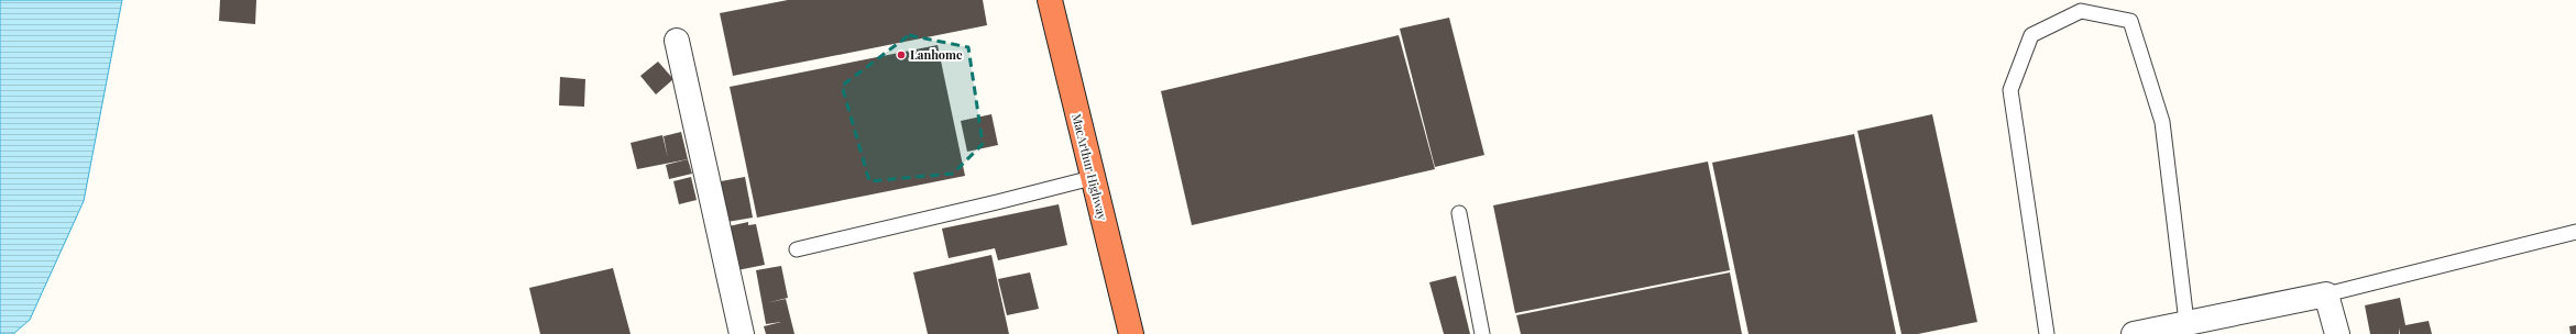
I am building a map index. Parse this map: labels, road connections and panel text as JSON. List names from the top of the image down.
{
  "streets": {
    "highway": ["MacArthur Highway"]
  },
  "places": ["Lanhome"]
}
